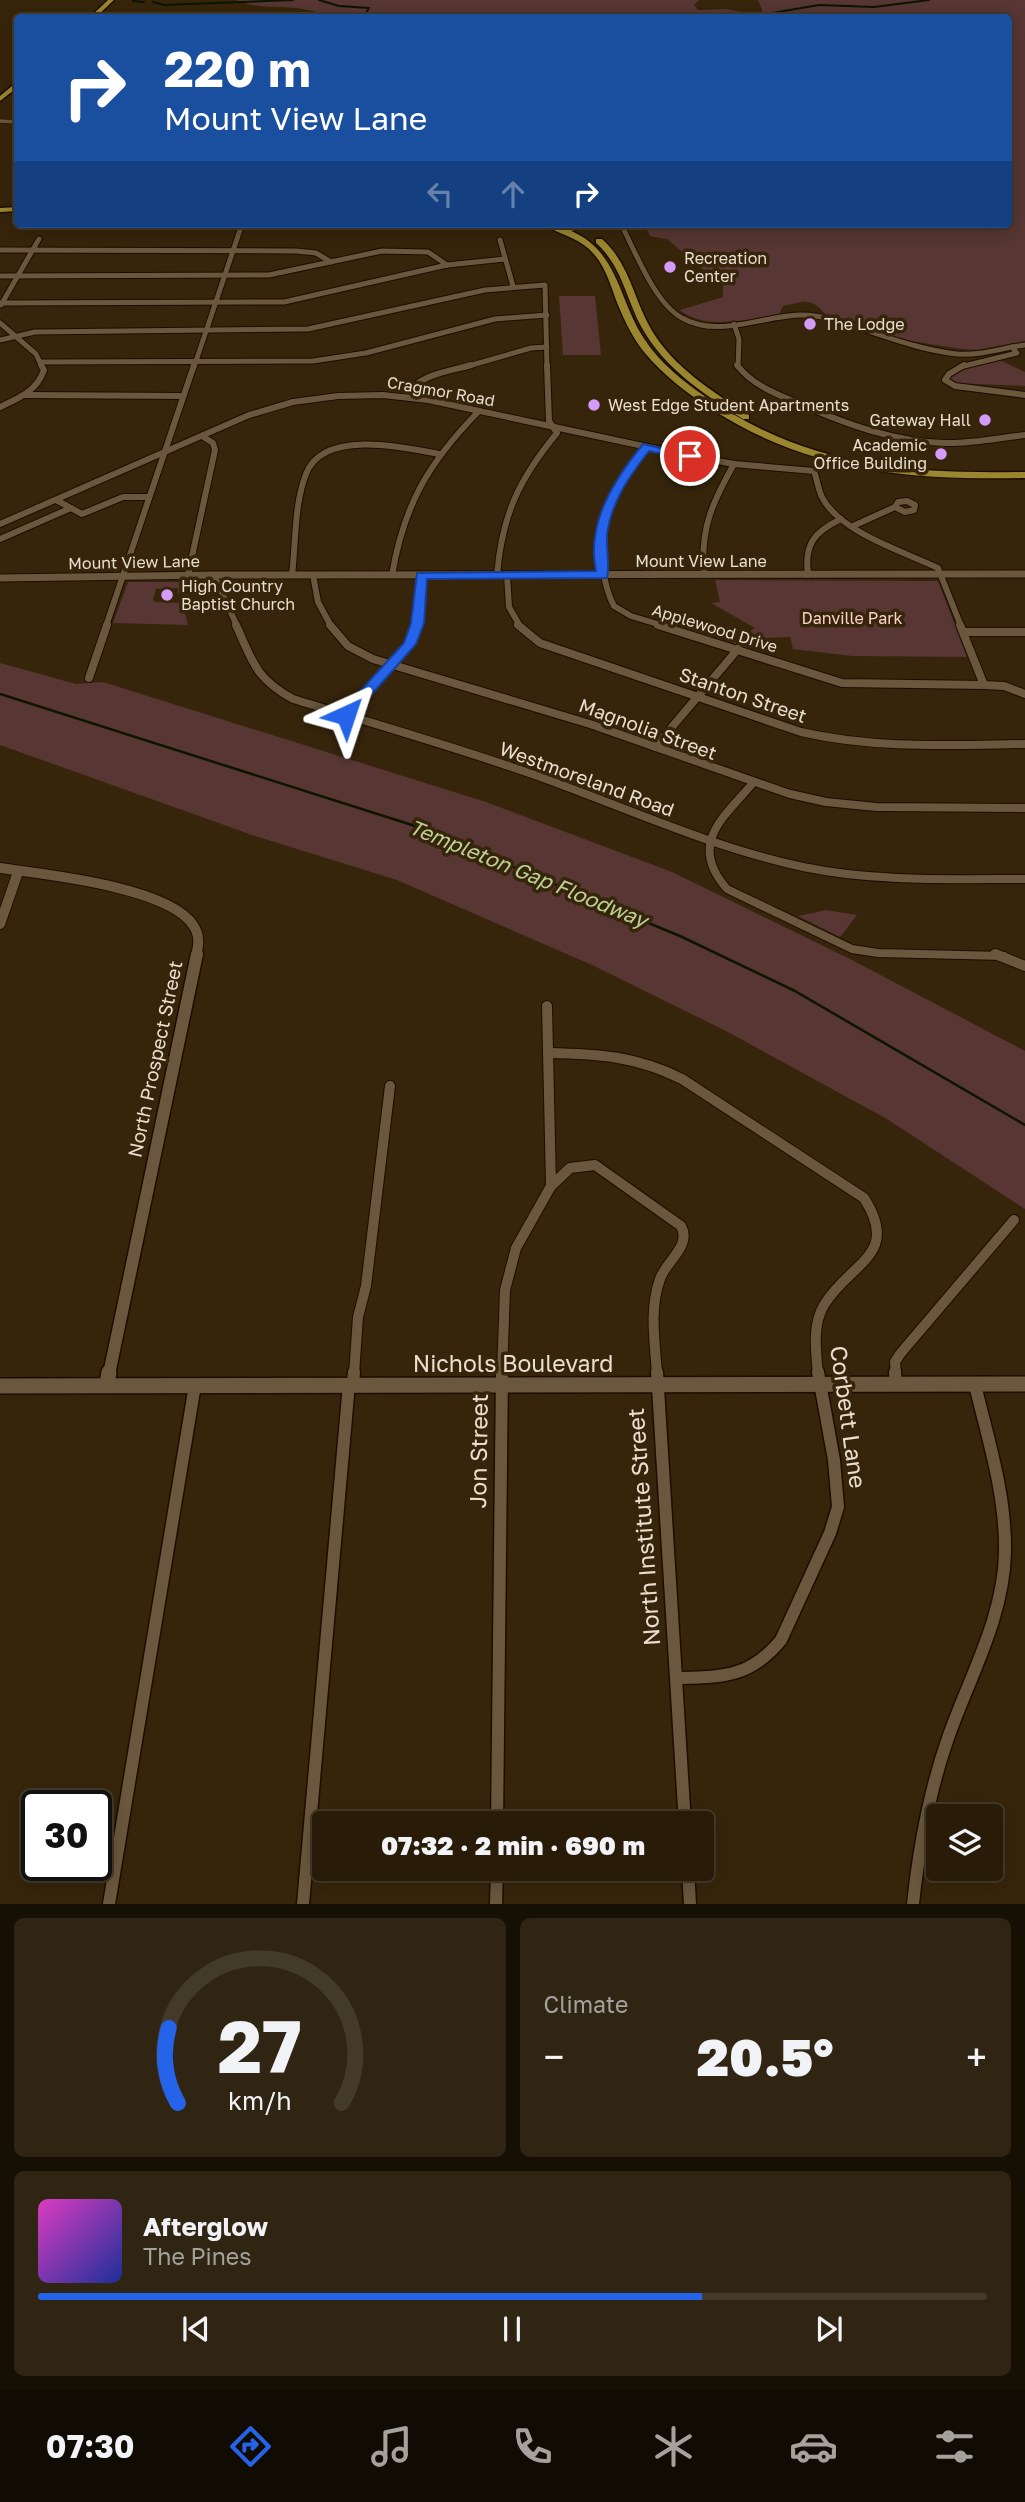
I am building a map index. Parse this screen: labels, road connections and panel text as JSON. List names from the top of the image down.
{
  "streets": {
    "street": [
      "Cragmor Road",
      "Mount View Lane",
      "Applewood Drive",
      "Stanton Street",
      "Magnolia Street",
      "Westmoreland Road",
      "North Prospect Street",
      "Nichols Boulevard",
      "Corbett Lane",
      "Jon Street",
      "North Institute Street"
    ]
  },
  "crossings": [
    ["Cragmor Road", "Applewood Drive"],
    ["Mount View Lane", "Applewood Drive"],
    ["Mount View Lane", "Stanton Street"],
    ["Mount View Lane", "Magnolia Street"],
    ["Mount View Lane", "Westmoreland Road"],
    ["North Prospect Street", "Nichols Boulevard"],
    ["Nichols Boulevard", "Corbett Lane"],
    ["Nichols Boulevard", "Jon Street"],
    ["Nichols Boulevard", "North Institute Street"],
    ["Corbett Lane", "North Institute Street"],
    ["Jon Street", "North Institute Street"]
  ],
  "water": ["Templeton Gap Floodway"],
  "parks": ["Danville Park"],
  "places": [
    "Recreation Center",
    "The Lodge",
    "West Edge Student Apartments",
    "Gateway Hall",
    "Academic Office Building",
    "High Country Baptist Church"
  ],
  "page": {
    "turn": ["220 m", "Mount View Lane"],
    "limit": "30",
    "trip": "07:32 · 2 min · 690 m",
    "tile": "Climate",
    "heat": ["−", "20.5°", "+"],
    "song": ["Afterglow", "The Pines"],
    "tabs": "07:30",
    "gauge": ["27", "km/h"]
  }
}
